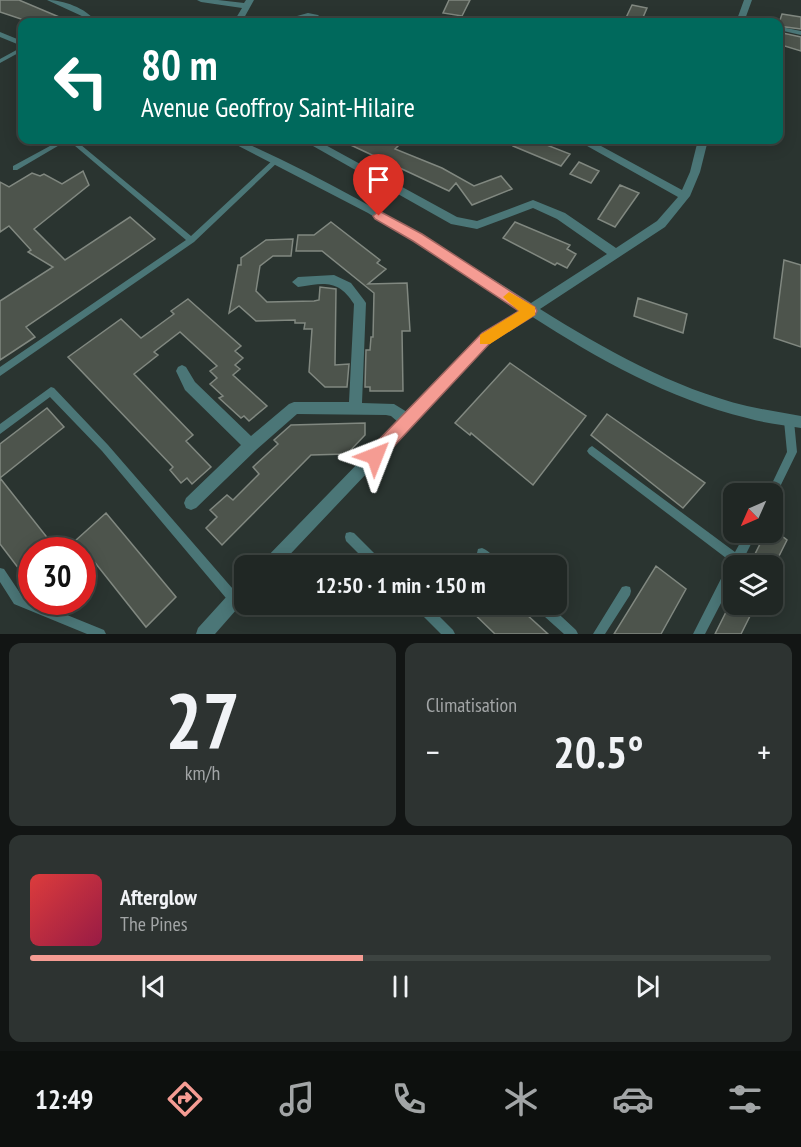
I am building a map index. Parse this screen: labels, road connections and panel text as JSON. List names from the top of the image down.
{
  "north": "bottom left",
  "page": {
    "turn": ["80 m", "Avenue Geoffroy Saint-Hilaire"],
    "limit": "30",
    "trip": "12:50 · 1 min · 150 m",
    "tile": [
      ["27", "km/h"],
      "Climatisation"
    ],
    "heat": ["−", "20.5°", "+"],
    "song": ["Afterglow", "The Pines"],
    "tabs": "12:49"
  }
}
